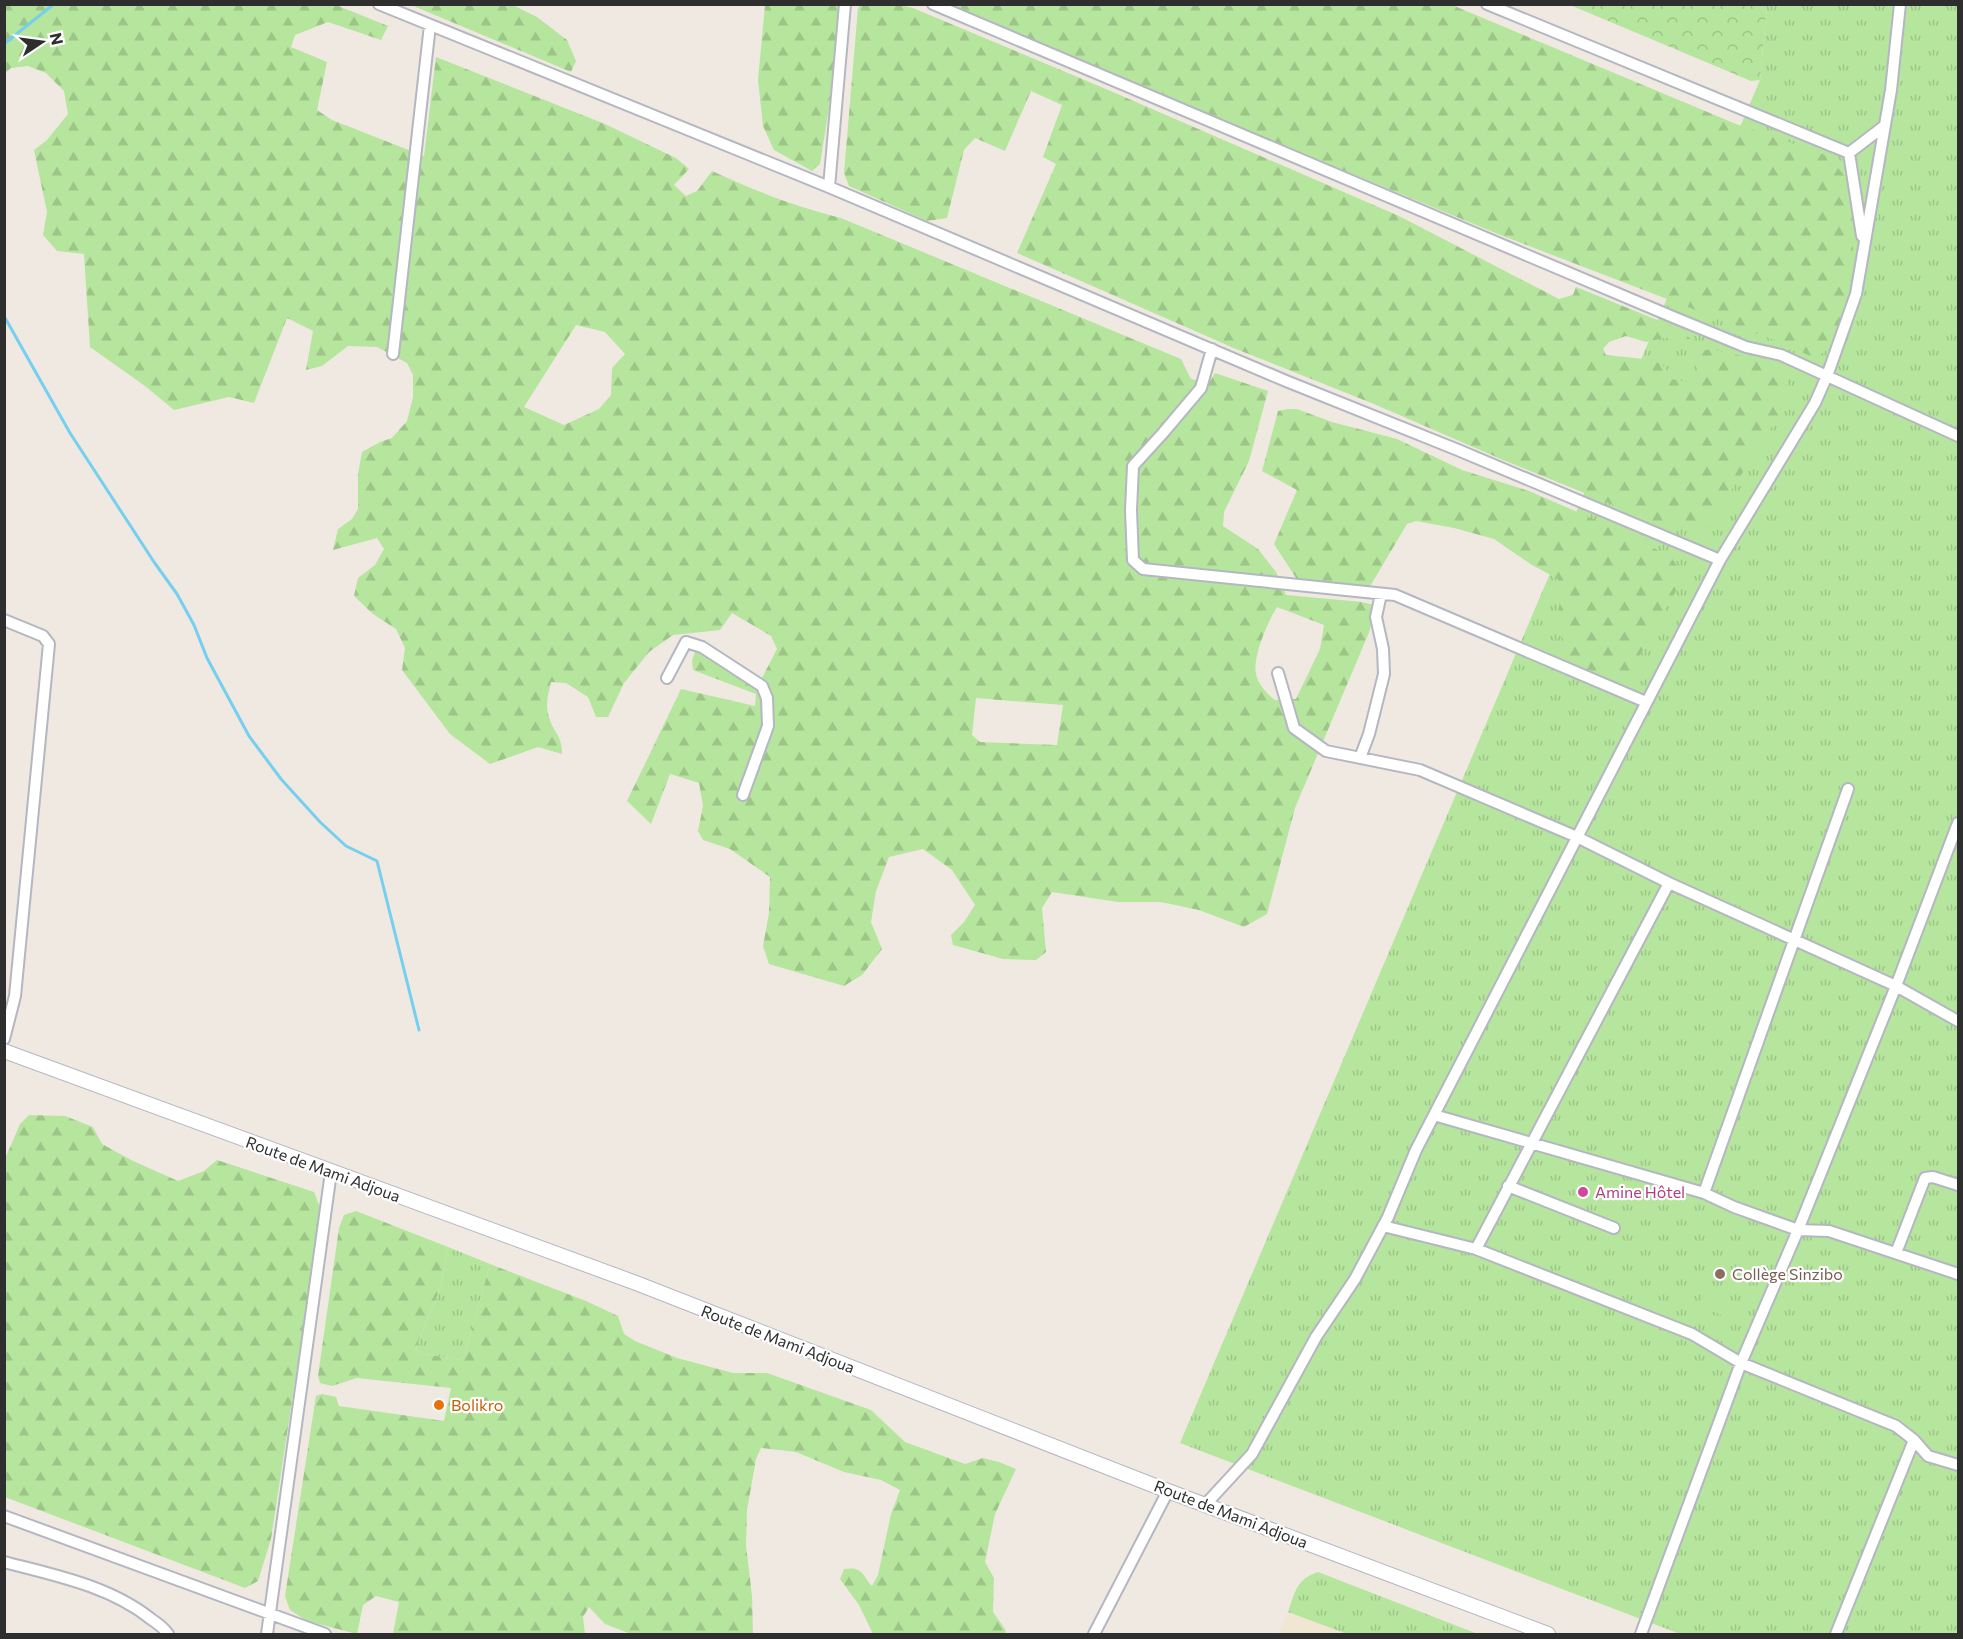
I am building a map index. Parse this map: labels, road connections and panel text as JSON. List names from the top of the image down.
{
  "streets": {
    "street": ["Route de Mami Adjoua"]
  },
  "places": ["Amine Hôtel", "Collège Sinzibo", "Bolikro"],
  "north": "right"
}
